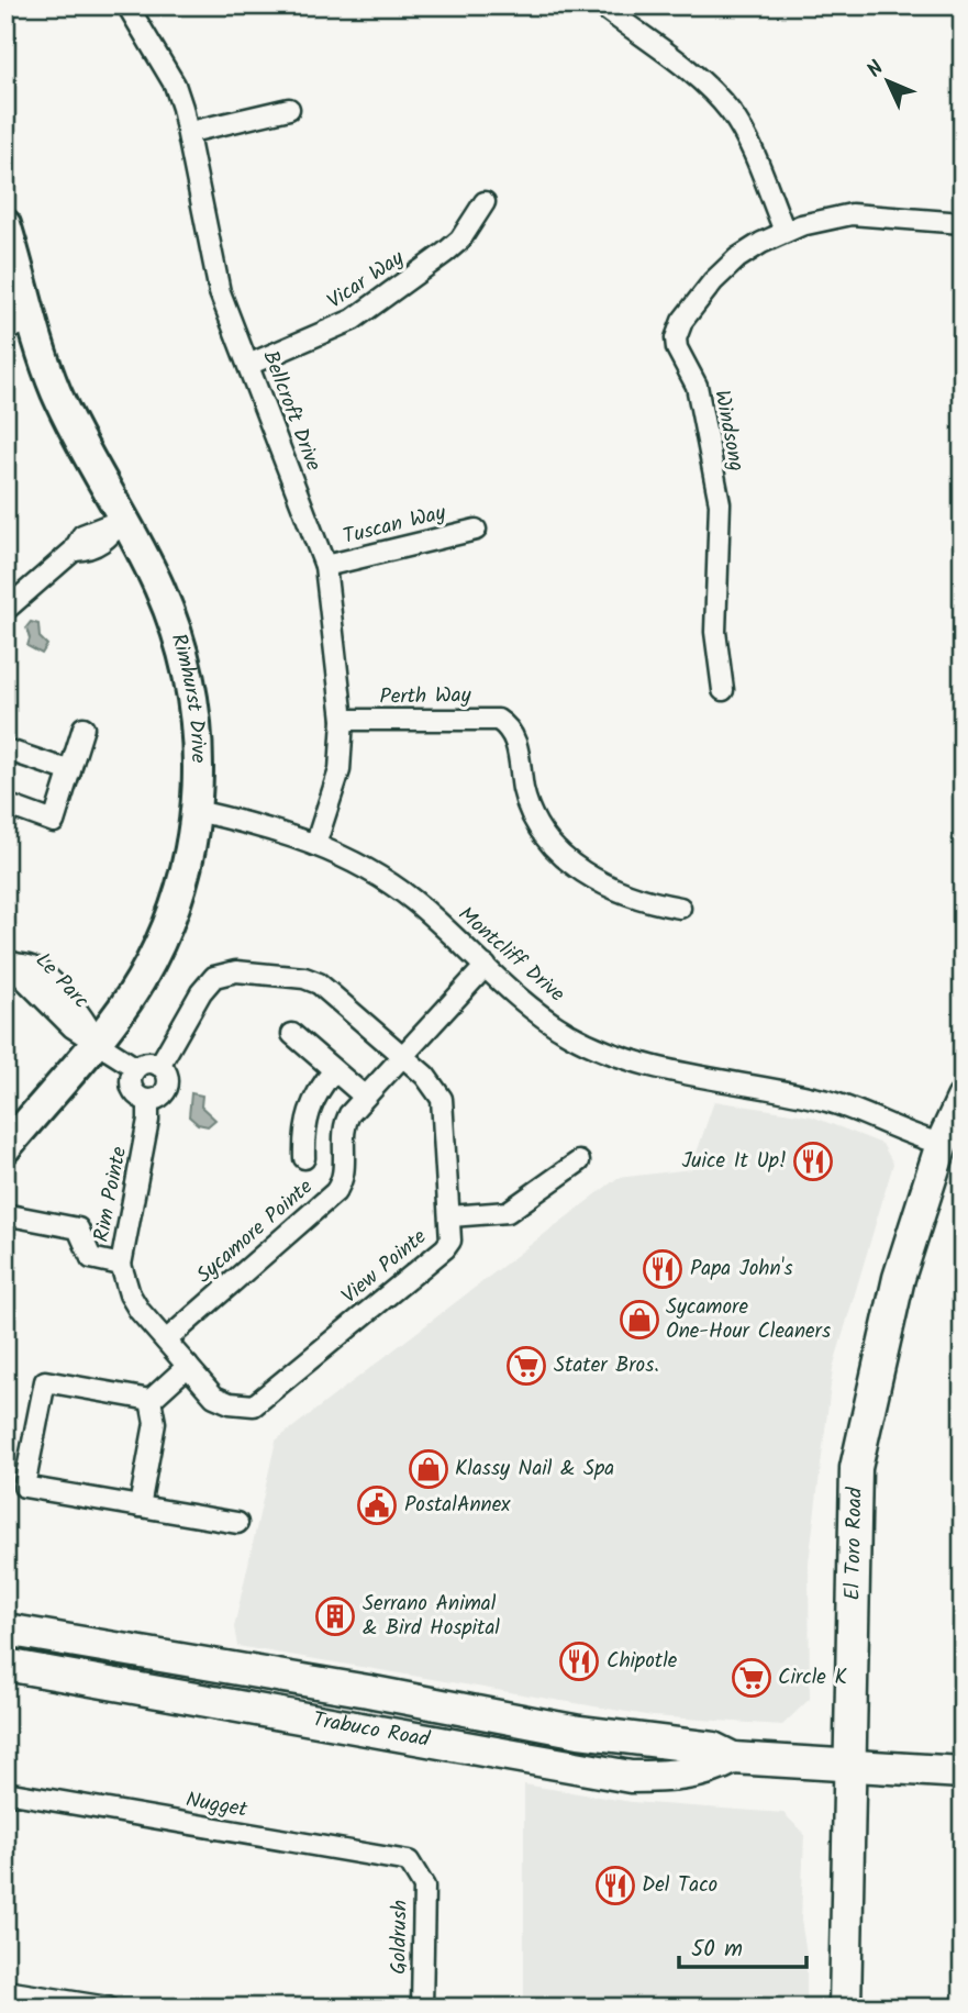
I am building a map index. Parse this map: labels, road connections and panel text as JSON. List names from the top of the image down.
{
  "streets": {
    "main road": ["El Toro Road", "Trabuco Road"],
    "street": [
      "Vicar Way",
      "Bellcroft Drive",
      "Windsong",
      "Tuscan Way",
      "Perth Way",
      "Rimhurst Drive",
      "Montcliff Drive",
      "Le Parc",
      "Rim Pointe",
      "Sycamore Pointe",
      "View Pointe",
      "Nugget",
      "Goldrush"
    ]
  },
  "crossings": [
    ["Vicar Way", "Bellcroft Drive"],
    ["Bellcroft Drive", "Tuscan Way"],
    ["Bellcroft Drive", "Perth Way"],
    ["Bellcroft Drive", "Montcliff Drive"],
    ["Rimhurst Drive", "Montcliff Drive"],
    ["Rimhurst Drive", "Le Parc"],
    ["Montcliff Drive", "Sycamore Pointe"],
    ["Montcliff Drive", "El Toro Road"],
    ["Rim Pointe", "Sycamore Pointe"],
    ["Rim Pointe", "View Pointe"],
    ["Sycamore Pointe", "View Pointe"],
    ["El Toro Road", "Trabuco Road"],
    ["Nugget", "Goldrush"]
  ],
  "places": {
    "restaurant": [
      "Juice It Up!",
      "Papa John's",
      "Chipotle",
      "Del Taco"
    ],
    "shop": ["Sycamore One-Hour Cleaners", "Klassy Nail & Spa"],
    "supermarket": ["Stater Bros.", "Circle K"],
    "public building": ["PostalAnnex"],
    "building": ["Serrano Animal & Bird Hospital"]
  },
  "scale_bar": "50 m",
  "north": "top left"
}
